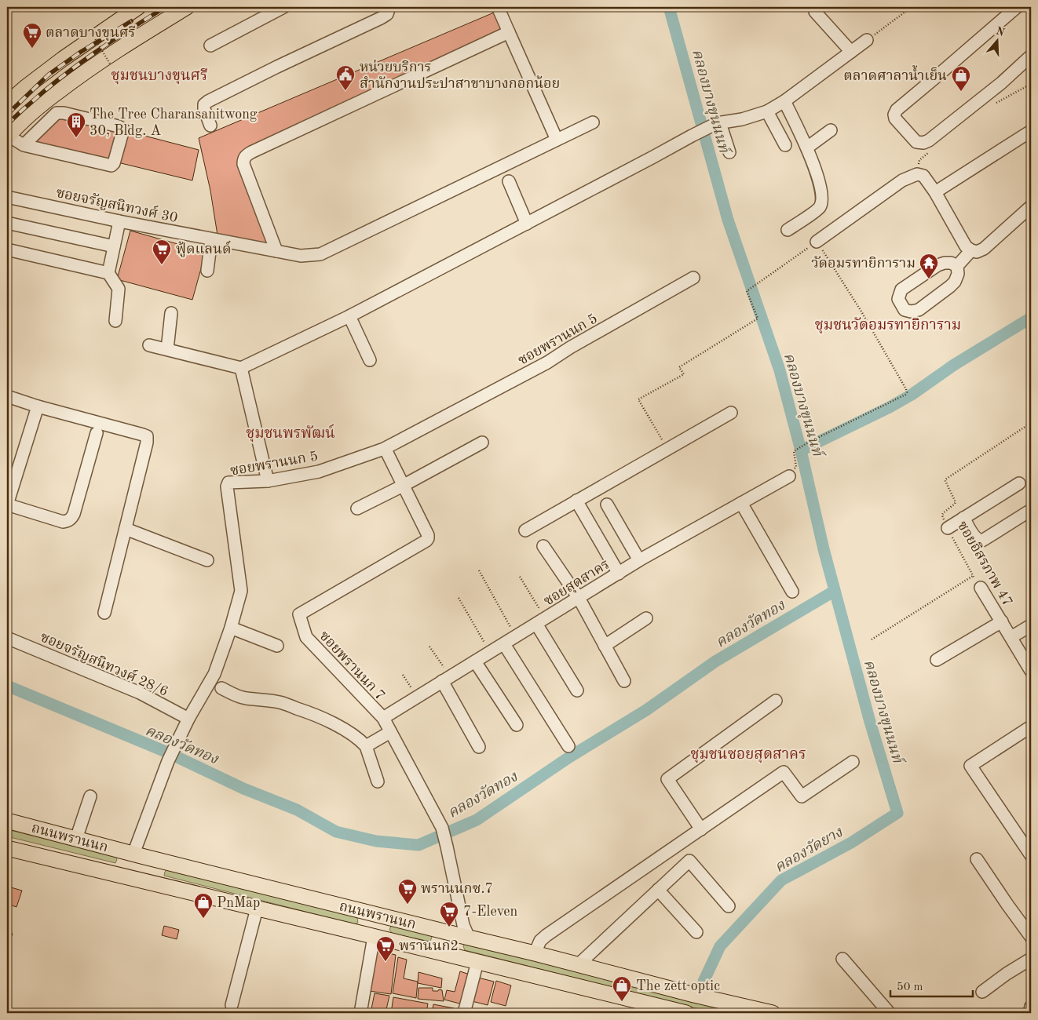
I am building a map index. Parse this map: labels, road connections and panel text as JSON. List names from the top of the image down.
{
  "streets": {
    "main road": ["ถนนพรานนก"],
    "street": [
      "ซอยจรัญสนิทวงศ์ 30",
      "ซอยพรานนก 5",
      "ซอยอิสรภาพ 47",
      "ซอยสุดสาคร",
      "ซอยจรัญสนิทวงศ์ 28/6",
      "ซอยพรานนก 7"
    ]
  },
  "crossings": [
    ["ซอยพรานนก 5", "ซอยจรัญสนิทวงศ์ 28/6"],
    ["ซอยพรานนก 5", "ถนนพรานนก"],
    ["ซอยสุดสาคร", "ซอยพรานนก 7"],
    ["ซอยพรานนก 7", "ถนนพรานนก"]
  ],
  "districts": [
    "ชุมชนบางขุนศรี",
    "ชุมชนวัดอมรทายิการาม",
    "ชุมชนพรพัฒน์",
    "ชุมชนซอยสุดสาคร"
  ],
  "water": ["คลองบางขุนนนท์", "คลองวัดทอง", "คลองวัดยาง"],
  "places": {
    "supermarket": [
      "ตลาดบางขุนศรี",
      "ฟู้ดแลนด์",
      "พรานนกซ.7",
      "7-Eleven",
      "พรานนก2"
    ],
    "public building": ["หน่วยบริการ สำนักงานประปาสาขาบางกอกน้อย"],
    "shop": ["ตลาดศาลาน้ำเย็น", "PnMap", "The zett optic"],
    "building": ["The Tree Charansanitwong 30, Bldg. A"],
    "temple": ["วัดอมรทายิการาม"]
  },
  "scale_bar": "50 m",
  "north": "top"
}
